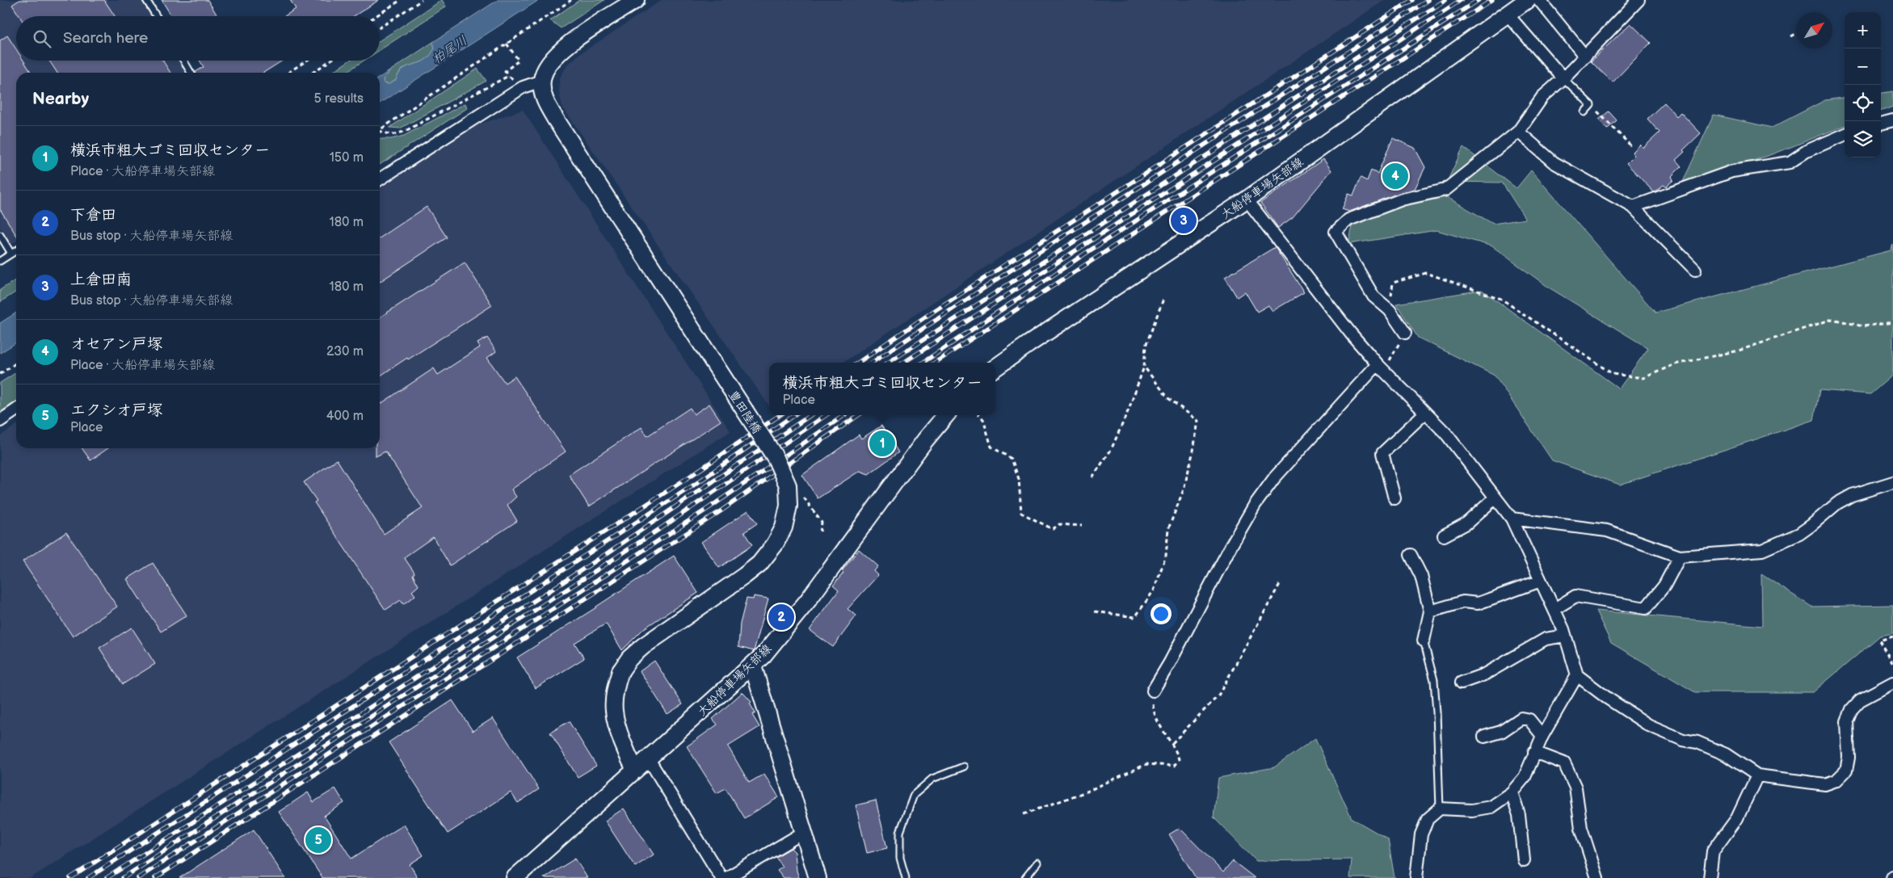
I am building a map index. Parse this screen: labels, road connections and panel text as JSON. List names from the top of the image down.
{
  "streets": {
    "main road": ["大船停車場矢部線", "豊田陸橋"]
  },
  "crossings": [
    ["大船停車場矢部線", "豊田陸橋"]
  ],
  "water": ["柏尾川"],
  "north": "top right",
  "page": {
    "map_buttons": ["+", "−"],
    "search": "Search here",
    "heading": ["Nearby", "5 results"],
    "list": [
      {
        "mark": "1",
        "name": "横浜市粗大ゴミ回収センター",
        "note": "Place · 大船停車場矢部線",
        "value": "150 m"
      },
      {
        "mark": "2",
        "name": "下倉田",
        "note": "Bus stop · 大船停車場矢部線",
        "value": "180 m"
      },
      {
        "mark": "3",
        "name": "上倉田南",
        "note": "Bus stop · 大船停車場矢部線",
        "value": "180 m"
      },
      {
        "mark": "4",
        "name": "オセアン戸塚",
        "note": "Place · 大船停車場矢部線",
        "value": "230 m"
      },
      {
        "mark": "5",
        "name": "エクシオ戸塚",
        "note": "Place",
        "value": "400 m"
      }
    ],
    "pins": [
      "4",
      "3",
      "1",
      "2",
      "5"
    ],
    "popup": ["横浜市粗大ゴミ回収センター", "Place"]
  }
}
